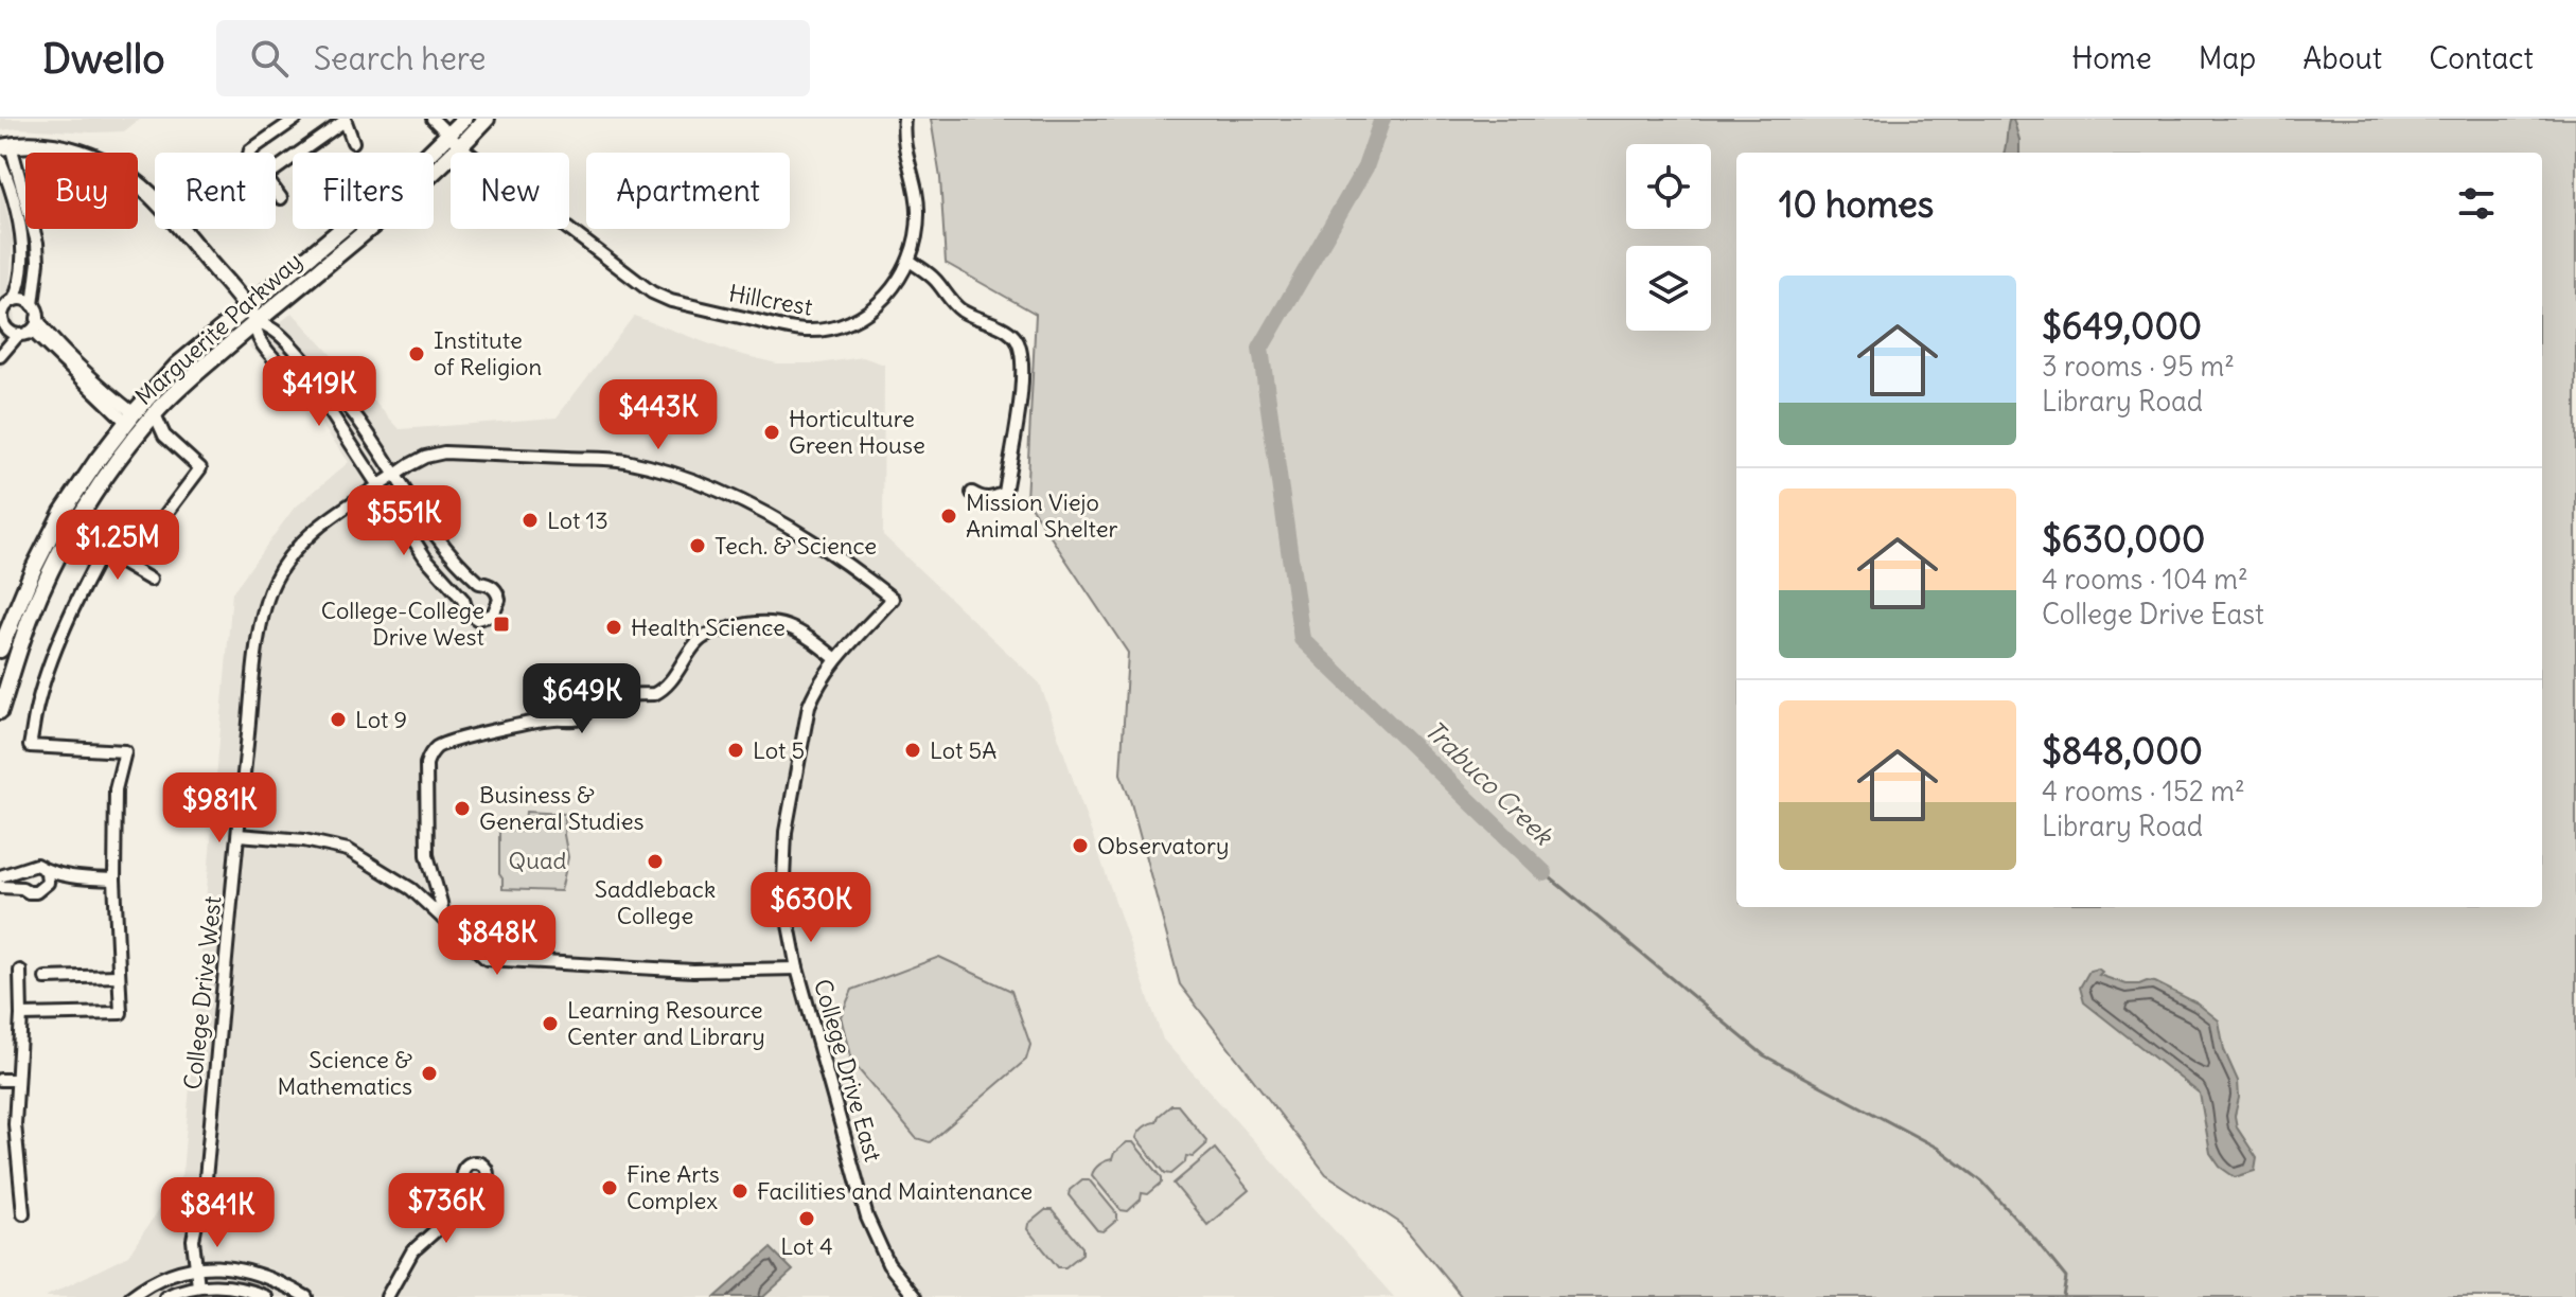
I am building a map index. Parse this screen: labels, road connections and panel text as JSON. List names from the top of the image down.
{
  "streets": {
    "main road": ["Marguerite Parkway"],
    "street": ["Hillcrest", "College Drive West", "College Drive East"]
  },
  "crossings": [
    ["Hillcrest", "Marguerite Parkway"],
    ["College Drive West", "College Drive East"]
  ],
  "water": ["Trabuco Creek"],
  "parks": ["Quad"],
  "places": {
    "other": [
      "Institute of Religion",
      "Horticulture Green House",
      "Mission Viejo Animal Shelter",
      "Lot 13",
      "Tech. & Science",
      "Health Science",
      "Lot 9",
      "Lot 5",
      "Lot 5A",
      "Business & General Studies",
      "Observatory",
      "Saddleback College",
      "Learning Resource Center and Library",
      "Science & Mathematics",
      "Fine Arts Complex",
      "Facilities and Maintenance",
      "Lot 4"
    ],
    "transit": ["College-College Drive West"]
  },
  "page": {
    "header": "Dwello",
    "search": "Search here",
    "nav": [
      "Home",
      "Map",
      "About",
      "Contact"
    ],
    "chip": [
      "Buy",
      "Rent",
      "Filters",
      "New",
      "Apartment"
    ],
    "heading": "10 homes",
    "list": [
      {
        "name": "$649,000",
        "note": "3 rooms · 95 m² · Library Road"
      },
      {
        "name": "$630,000",
        "note": "4 rooms · 104 m² · College Drive East"
      },
      {
        "name": "$848,000",
        "note": "4 rooms · 152 m² · Library Road"
      }
    ],
    "price": [
      "$419K",
      "$443K",
      "$551K",
      "$1.25M",
      "$649K",
      "$981K",
      "$630K",
      "$848K",
      "$736K",
      "$841K"
    ]
  }
}
